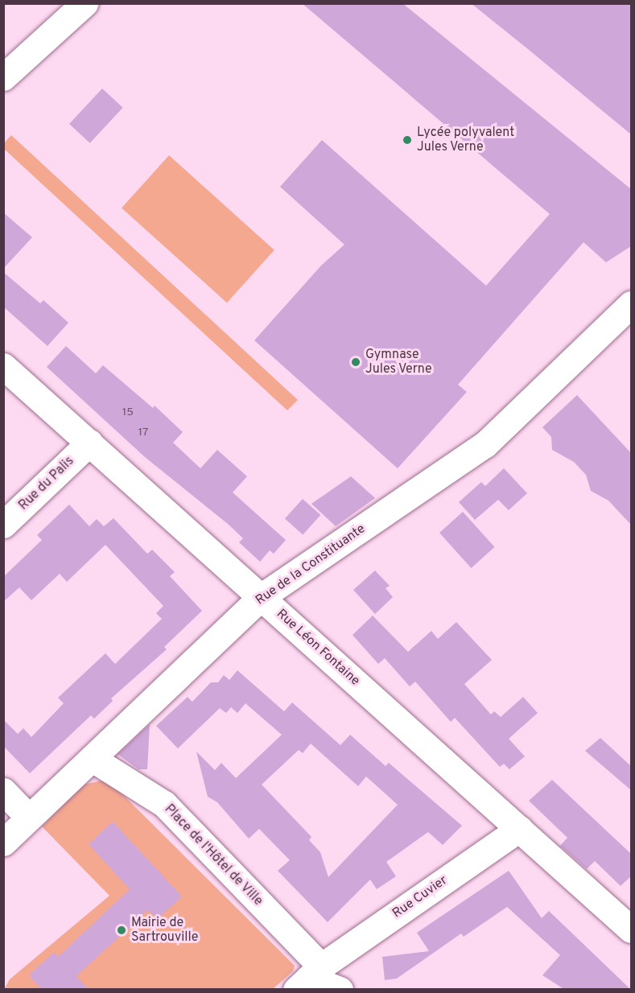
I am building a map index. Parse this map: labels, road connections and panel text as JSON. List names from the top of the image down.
{
  "streets": {
    "street": [
      "Rue du Palis",
      "Rue de la Constituante",
      "Rue Léon Fontaine",
      "Place de l'Hôtel de Ville",
      "Rue Cuvier"
    ]
  },
  "crossings": [
    ["Rue du Palis", "Rue Léon Fontaine"],
    ["Rue de la Constituante", "Rue Léon Fontaine"],
    ["Rue de la Constituante", "Place de l'Hôtel de Ville"],
    ["Rue Léon Fontaine", "Rue Cuvier"],
    ["Place de l'Hôtel de Ville", "Rue Cuvier"]
  ],
  "places": ["Lycée polyvalent Jules Verne", "Gymnase Jules Verne", "Mairie de Sartrouville"],
  "house_numbers": ["15", "17"]
}
